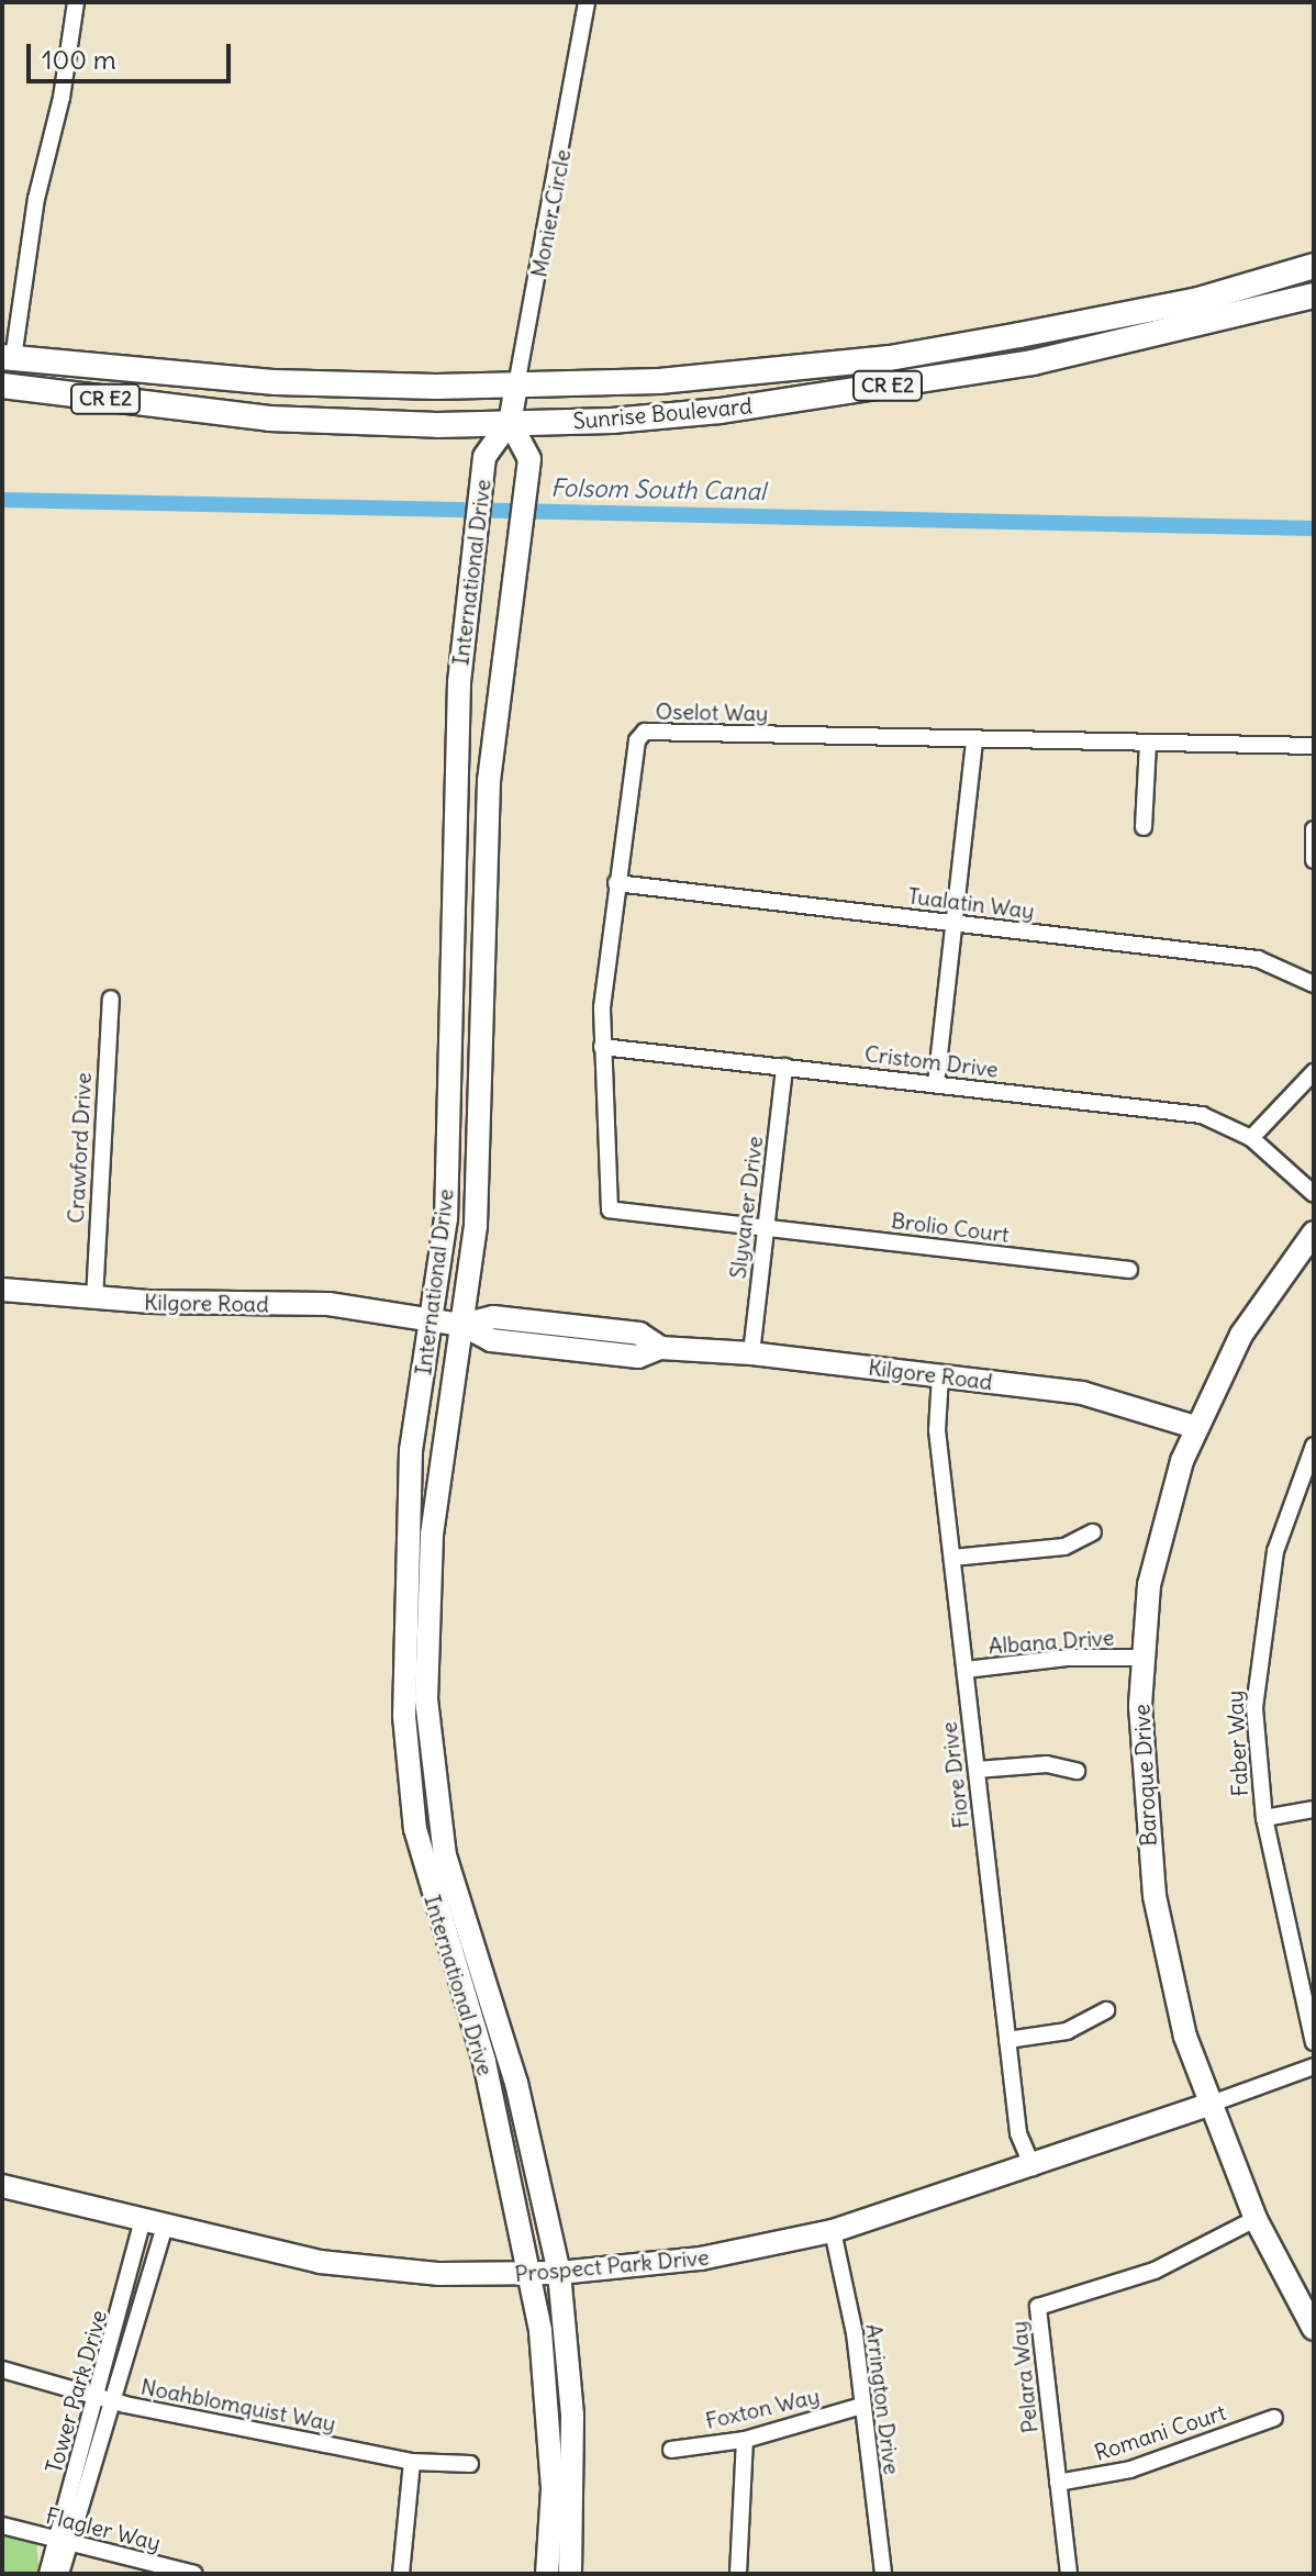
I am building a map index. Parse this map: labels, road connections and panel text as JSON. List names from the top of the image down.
{
  "streets": {
    "main road": [
      "Monier Circle",
      "CR E2",
      "Sunrise Boulevard",
      "International Drive",
      "Kilgore Road",
      "Baroque Drive",
      "Prospect Park Drive"
    ],
    "street": [
      "Oselot Way",
      "Tualatin Way",
      "Cristom Drive",
      "Crawford Drive",
      "Slyvaner Drive",
      "Brolio Court",
      "Albana Drive",
      "Faber Way",
      "Fiore Drive",
      "Pelara Way",
      "Tower Park Drive",
      "Arrington Drive",
      "Noahblomquist Way",
      "Foxton Way",
      "Romani Court",
      "Flagler Way"
    ]
  },
  "crossings": [
    ["Monier Circle", "Sunrise Boulevard"],
    ["Monier Circle", "International Drive"],
    ["Sunrise Boulevard", "International Drive"],
    ["International Drive", "Kilgore Road"],
    ["International Drive", "Prospect Park Drive"],
    ["Oselot Way", "Tualatin Way"],
    ["Oselot Way", "Cristom Drive"],
    ["Oselot Way", "Slyvaner Drive"],
    ["Oselot Way", "Brolio Court"],
    ["Cristom Drive", "Slyvaner Drive"],
    ["Crawford Drive", "Kilgore Road"],
    ["Slyvaner Drive", "Brolio Court"],
    ["Slyvaner Drive", "Kilgore Road"],
    ["Kilgore Road", "Fiore Drive"],
    ["Kilgore Road", "Baroque Drive"],
    ["Albana Drive", "Fiore Drive"],
    ["Albana Drive", "Baroque Drive"],
    ["Fiore Drive", "Prospect Park Drive"],
    ["Baroque Drive", "Prospect Park Drive"],
    ["Baroque Drive", "Pelara Way"],
    ["Prospect Park Drive", "Tower Park Drive"],
    ["Prospect Park Drive", "Arrington Drive"],
    ["Pelara Way", "Romani Court"],
    ["Tower Park Drive", "Noahblomquist Way"],
    ["Tower Park Drive", "Flagler Way"],
    ["Arrington Drive", "Foxton Way"]
  ],
  "water": ["Folsom South Canal"],
  "scale_bar": "100 m"
}
